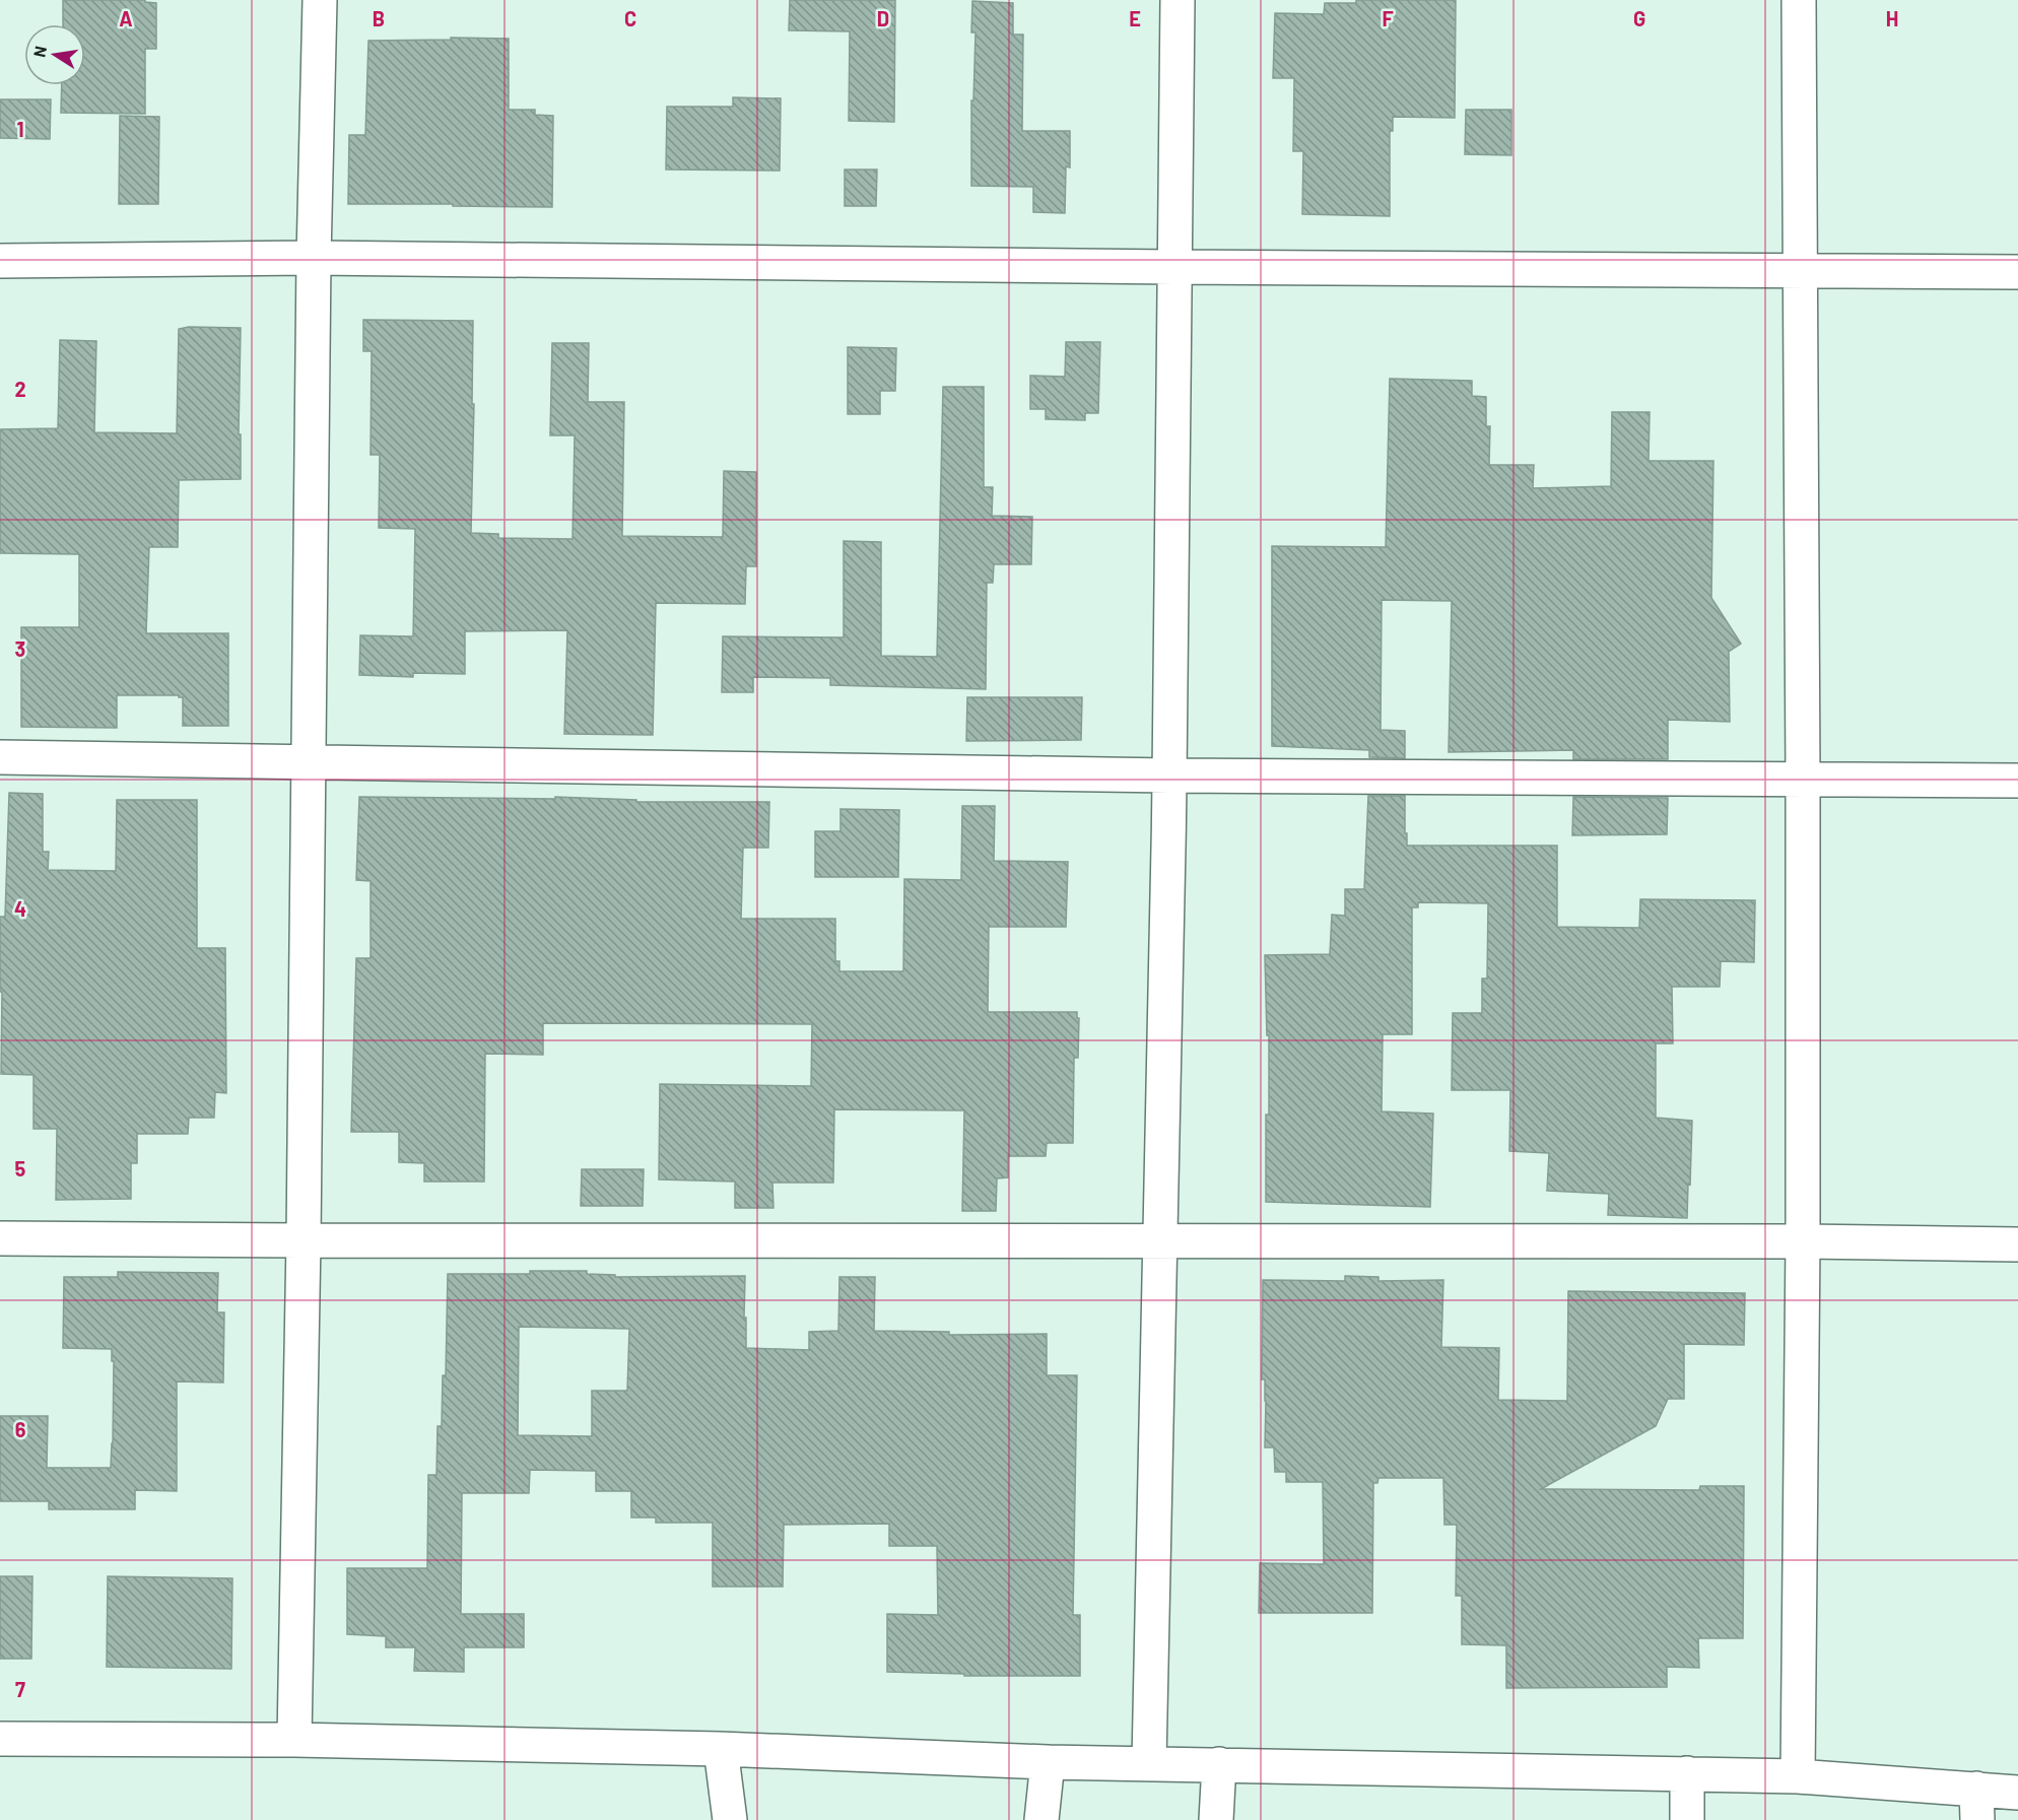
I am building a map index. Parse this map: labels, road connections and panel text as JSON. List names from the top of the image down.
{
  "north": "left",
  "grid": {
    "columns": [
      "A",
      "B",
      "C",
      "D",
      "E",
      "F",
      "G",
      "H"
    ],
    "rows": [
      "1",
      "2",
      "3",
      "4",
      "5",
      "6",
      "7"
    ]
  }
}
